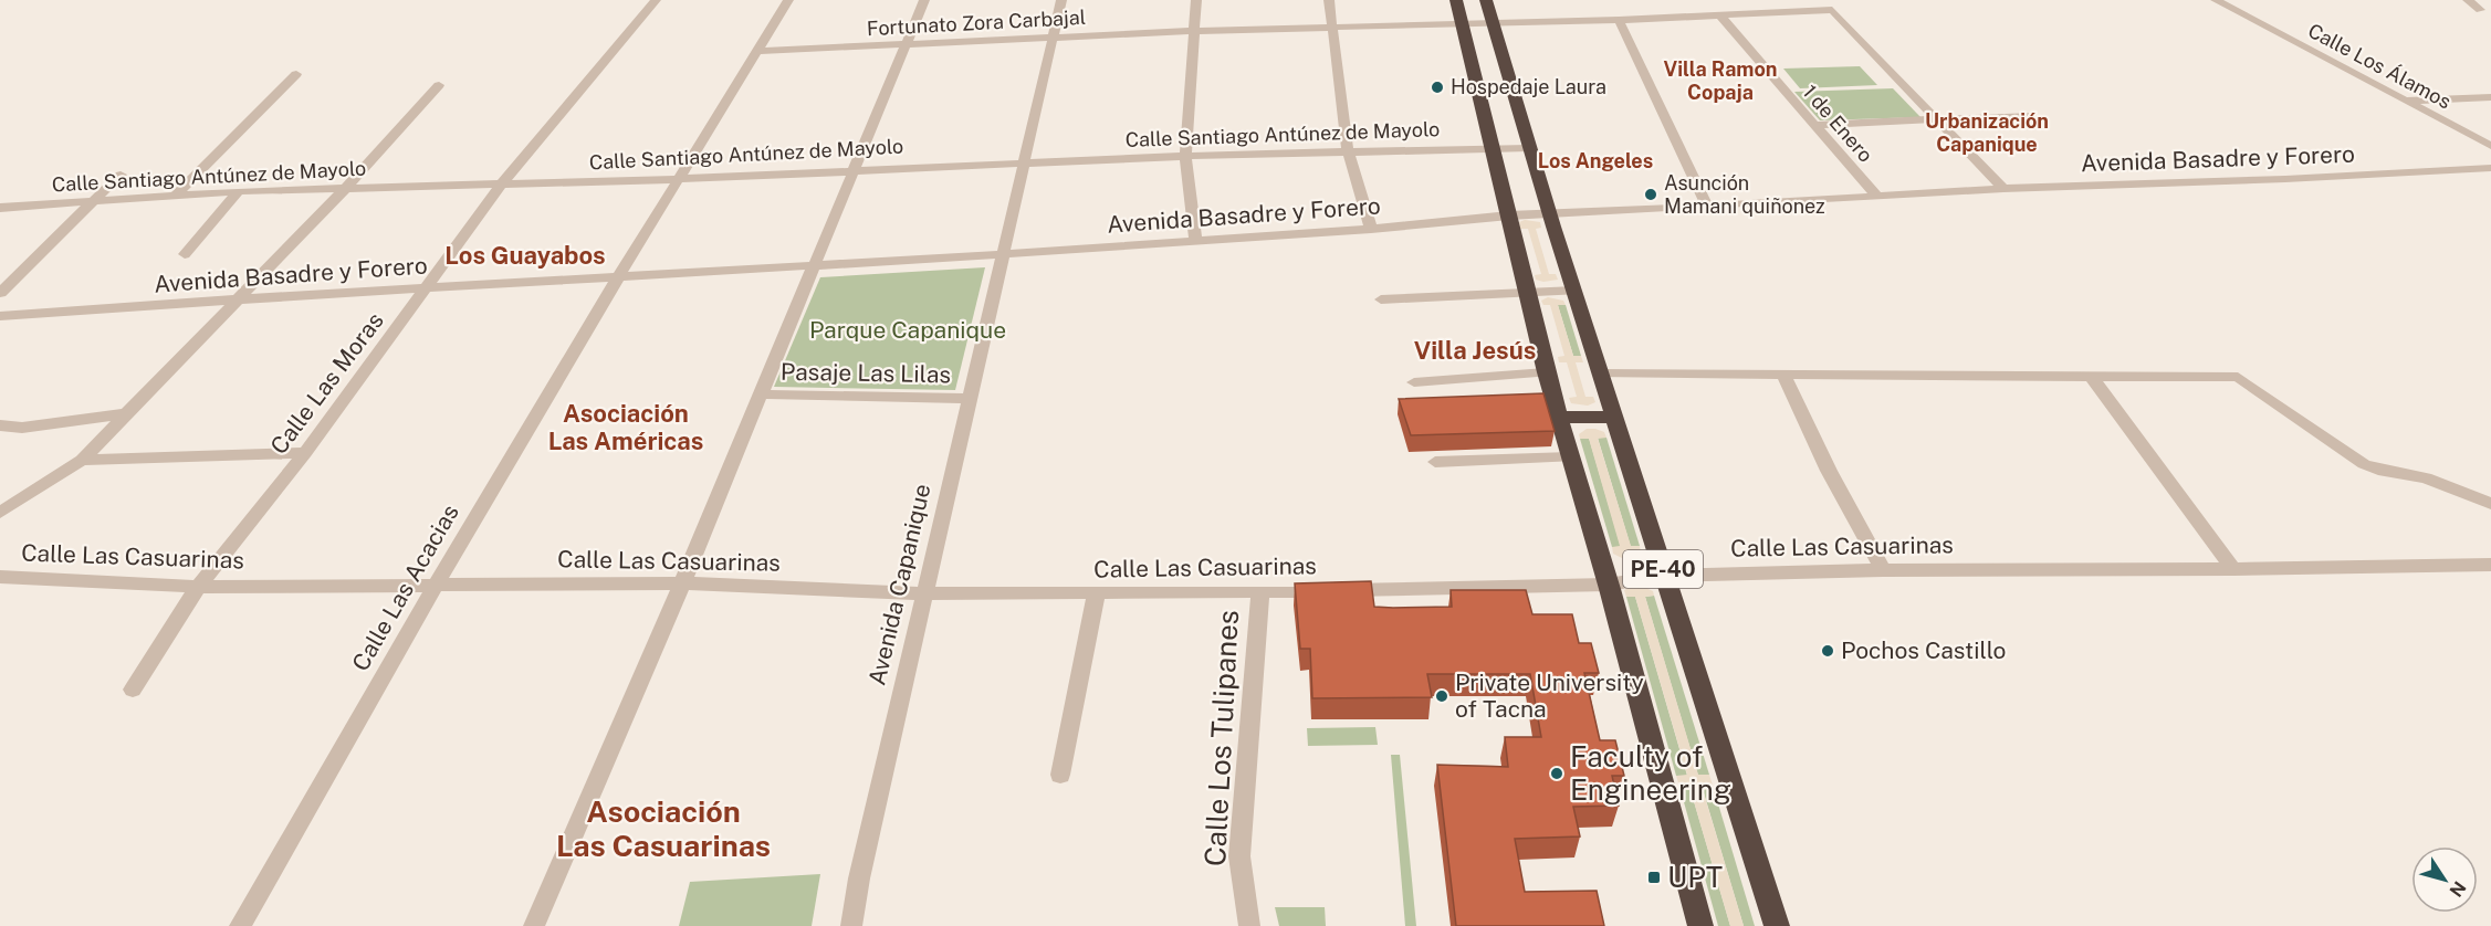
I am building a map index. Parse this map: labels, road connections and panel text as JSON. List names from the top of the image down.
{
  "streets": {
    "highway": ["PE-40"],
    "street": [
      "Fortunato Zora Carbajal",
      "Calle Los Álamos",
      "1 de Enero",
      "Calle Santiago Antúnez de Mayolo",
      "Avenida Basadre y Forero",
      "Pasaje Las Lilas",
      "Calle Las Moras",
      "Calle Las Casuarinas",
      "Avenida Capanique",
      "Calle Las Acacias",
      "Calle Los Tulipanes"
    ]
  },
  "crossings": [
    ["Fortunato Zora Carbajal", "1 de Enero"],
    ["Fortunato Zora Carbajal", "PE-40"],
    ["Fortunato Zora Carbajal", "Avenida Capanique"],
    ["Fortunato Zora Carbajal", "Calle Las Acacias"],
    ["1 de Enero", "Avenida Basadre y Forero"],
    ["Calle Santiago Antúnez de Mayolo", "Calle Las Moras"],
    ["Calle Santiago Antúnez de Mayolo", "PE-40"],
    ["Calle Santiago Antúnez de Mayolo", "Avenida Capanique"],
    ["Calle Santiago Antúnez de Mayolo", "Calle Las Acacias"],
    ["Avenida Basadre y Forero", "Calle Las Moras"],
    ["Avenida Basadre y Forero", "PE-40"],
    ["Avenida Basadre y Forero", "Avenida Capanique"],
    ["Avenida Basadre y Forero", "Calle Las Acacias"],
    ["Pasaje Las Lilas", "Avenida Capanique"],
    ["Calle Las Moras", "Calle Las Casuarinas"],
    ["Calle Las Casuarinas", "PE-40"],
    ["Calle Las Casuarinas", "Avenida Capanique"],
    ["Calle Las Casuarinas", "Calle Las Acacias"],
    ["Calle Las Casuarinas", "Calle Los Tulipanes"]
  ],
  "districts": [
    "Villa Ramon Copaja",
    "Urbanización Capanique",
    "Los Angeles",
    "Los Guayabos",
    "Villa Jesús",
    "Asociación Las Américas",
    "Asociación Las Casuarinas"
  ],
  "parks": ["Parque Capanique"],
  "places": {
    "other": [
      "Hospedaje Laura",
      "Asunción Mamani quiñonez",
      "Pochos Castillo",
      "Private University of Tacna",
      "Faculty of Engineering"
    ],
    "transit": ["UPT"]
  },
  "north": "bottom right"
}
